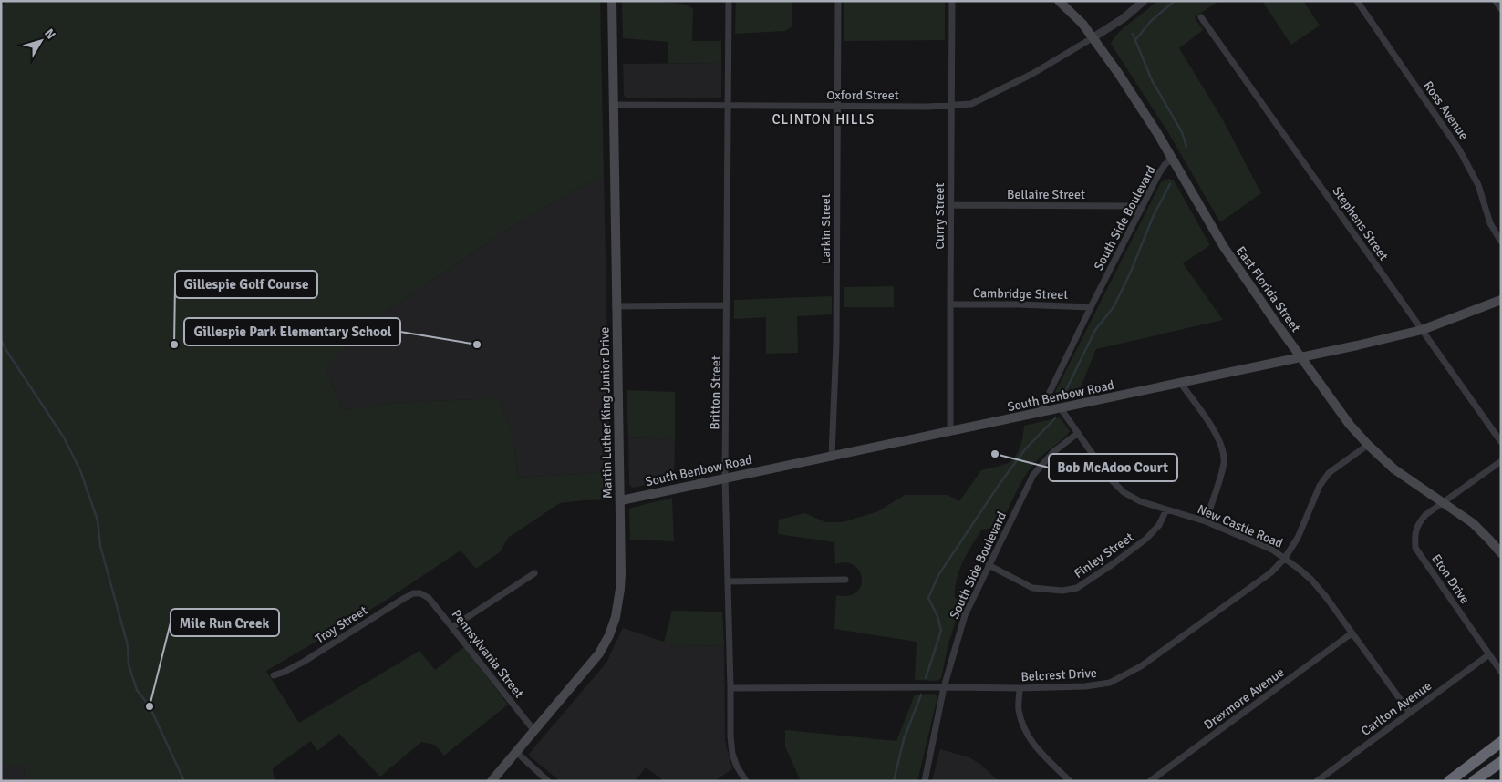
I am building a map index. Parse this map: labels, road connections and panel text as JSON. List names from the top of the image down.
{
  "streets": {
    "main road": ["East Florida Street", "South Benbow Road", "Martin Luther King Junior Drive"],
    "street": [
      "Oxford Street",
      "Ross Avenue",
      "Bellaire Street",
      "Curry Street",
      "South Side Boulevard",
      "Stephens Street",
      "Larkin Street",
      "Cambridge Street",
      "Britton Street",
      "New Castle Road",
      "Finley Street",
      "Eton Drive",
      "Troy Street",
      "Pennsylvania Street",
      "Belcrest Drive",
      "Drexmore Avenue",
      "Carlton Avenue"
    ]
  },
  "crossings": [
    ["Oxford Street", "Curry Street"],
    ["Oxford Street", "Larkin Street"],
    ["Oxford Street", "East Florida Street"],
    ["Oxford Street", "Britton Street"],
    ["Oxford Street", "Martin Luther King Junior Drive"],
    ["Bellaire Street", "Curry Street"],
    ["Bellaire Street", "South Side Boulevard"],
    ["Curry Street", "Cambridge Street"],
    ["Curry Street", "South Benbow Road"],
    ["South Side Boulevard", "East Florida Street"],
    ["South Side Boulevard", "Cambridge Street"],
    ["South Side Boulevard", "South Benbow Road"],
    ["South Side Boulevard", "New Castle Road"],
    ["South Side Boulevard", "Finley Street"],
    ["South Side Boulevard", "Belcrest Drive"],
    ["Stephens Street", "South Benbow Road"],
    ["Larkin Street", "South Benbow Road"],
    ["East Florida Street", "South Benbow Road"],
    ["East Florida Street", "Eton Drive"],
    ["East Florida Street", "Belcrest Drive"],
    ["Britton Street", "South Benbow Road"],
    ["Britton Street", "Belcrest Drive"],
    ["South Benbow Road", "Martin Luther King Junior Drive"],
    ["South Benbow Road", "New Castle Road"],
    ["Martin Luther King Junior Drive", "Pennsylvania Street"],
    ["New Castle Road", "Finley Street"],
    ["New Castle Road", "Belcrest Drive"],
    ["New Castle Road", "Drexmore Avenue"],
    ["New Castle Road", "Carlton Avenue"],
    ["Eton Drive", "Carlton Avenue"],
    ["Troy Street", "Pennsylvania Street"]
  ],
  "districts": ["CLINTON HILLS"],
  "places": [
    "Gillespie Golf Course",
    "Gillespie Park Elementary School",
    "Bob McAdoo Court",
    "Mile Run Creek"
  ],
  "north": "top right"
}
